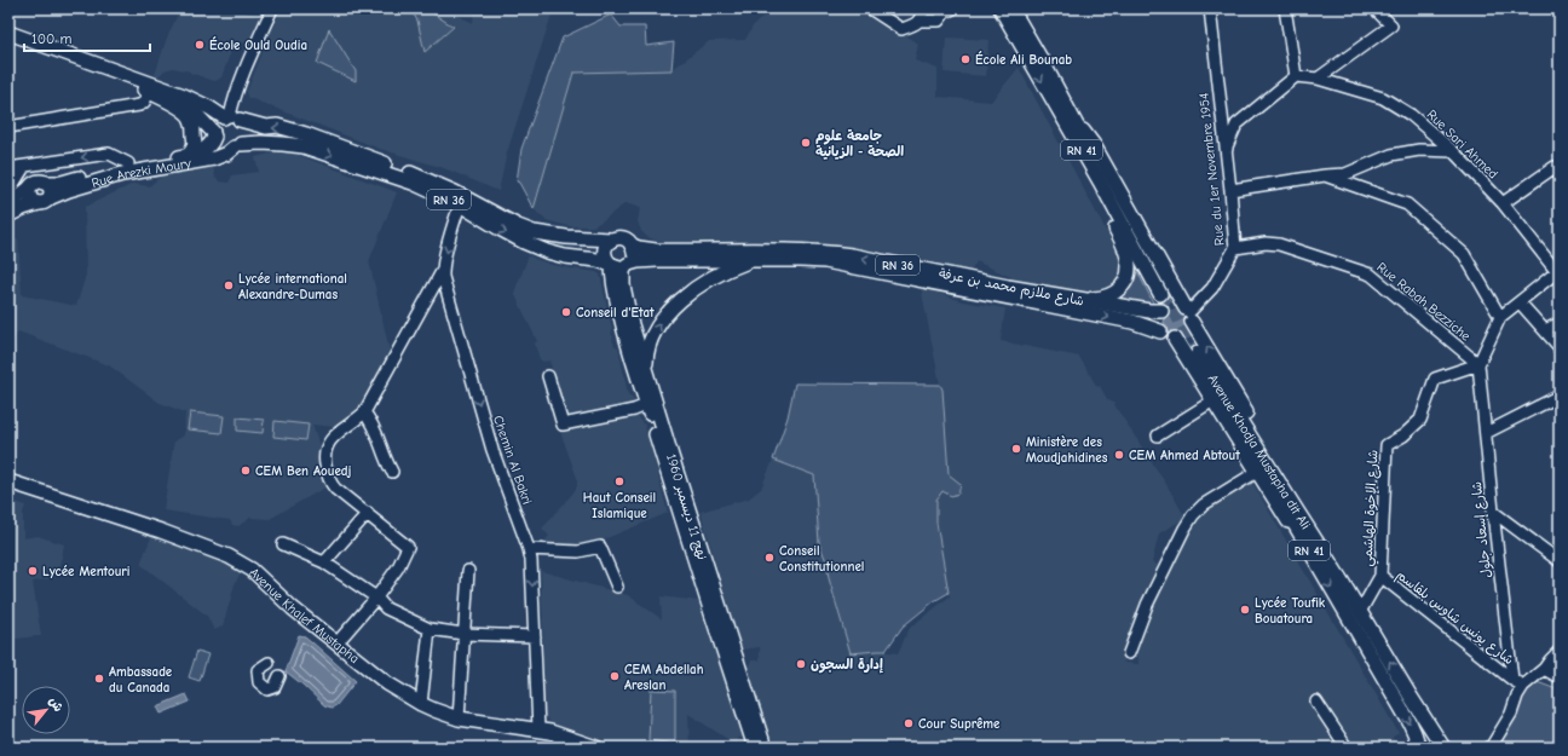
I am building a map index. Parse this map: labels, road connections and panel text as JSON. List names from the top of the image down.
{
  "streets": {
    "main road": [
      "RN 41",
      "Rue Arezki Moury",
      "RN 36",
      "شارع ملازم محمد بن عرفة",
      "Avenue Khodja Mustapha dit Ali",
      "نهج 11 ديسمبر 1960",
      "Avenue Khalef Mustapha"
    ],
    "street": [
      "Rue Sari Ahmed",
      "Rue du 1er Novembre 1954",
      "Rue Rabah Bezziche",
      "Chemin Al Bakri",
      "شارع الإخوة الهاشمي",
      "شارع إسعاد جلول",
      "شارع يونس شاوس بلقاسم"
    ]
  },
  "crossings": [
    ["RN 41", "Rue du 1er Novembre 1954"],
    ["RN 41", "شارع ملازم محمد بن عرفة"],
    ["RN 41", "Avenue Khodja Mustapha dit Ali"],
    ["Rue du 1er Novembre 1954", "شارع ملازم محمد بن عرفة"],
    ["Rue du 1er Novembre 1954", "Rue Rabah Bezziche"],
    ["Rue Arezki Moury", "RN 36"],
    ["RN 36", "شارع ملازم محمد بن عرفة"],
    ["RN 36", "Chemin Al Bakri"],
    ["RN 36", "نهج 11 ديسمبر 1960"],
    ["شارع ملازم محمد بن عرفة", "نهج 11 ديسمبر 1960"],
    ["Rue Rabah Bezziche", "شارع الإخوة الهاشمي"],
    ["Rue Rabah Bezziche", "شارع إسعاد جلول"],
    ["Avenue Khodja Mustapha dit Ali", "شارع الإخوة الهاشمي"],
    ["Chemin Al Bakri", "Avenue Khalef Mustapha"],
    ["شارع الإخوة الهاشمي", "شارع إسعاد جلول"],
    ["شارع الإخوة الهاشمي", "شارع يونس شاوس بلقاسم"],
    ["شارع إسعاد جلول", "شارع يونس شاوس بلقاسم"]
  ],
  "one_way": ["Chemin Al Bakri"],
  "places": [
    "École Ould Oudia",
    "École Ali Bounab",
    "جامعة علوم الصحة - الزيانية",
    "Lycée international Alexandre-Dumas",
    "Conseil d'Etat",
    "Ministère des Moudjahidines",
    "CEM Ahmed Abtout",
    "CEM Ben Aouedj",
    "Haut Conseil Islamique",
    "Conseil Constitutionnel",
    "Lycée Mentouri",
    "Lycée Toufik Bouatoura",
    "إدارة السجون",
    "CEM Abdellah Areslan",
    "Ambassade du Canada",
    "Cour Suprême"
  ],
  "scale_bar": "100 m",
  "north": "top right"
}
